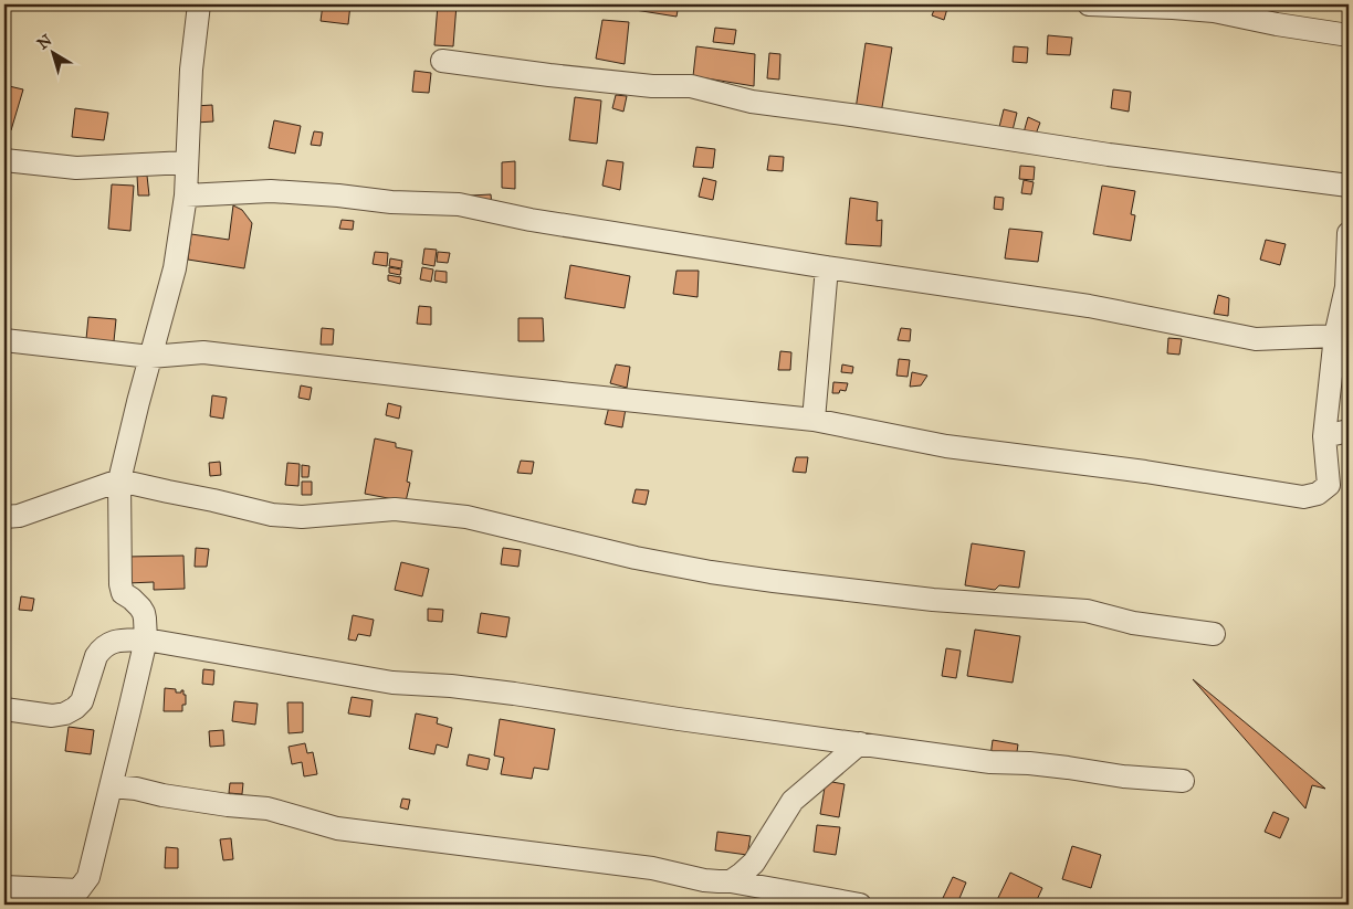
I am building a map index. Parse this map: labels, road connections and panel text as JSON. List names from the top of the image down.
{
  "north": "top left"
}
